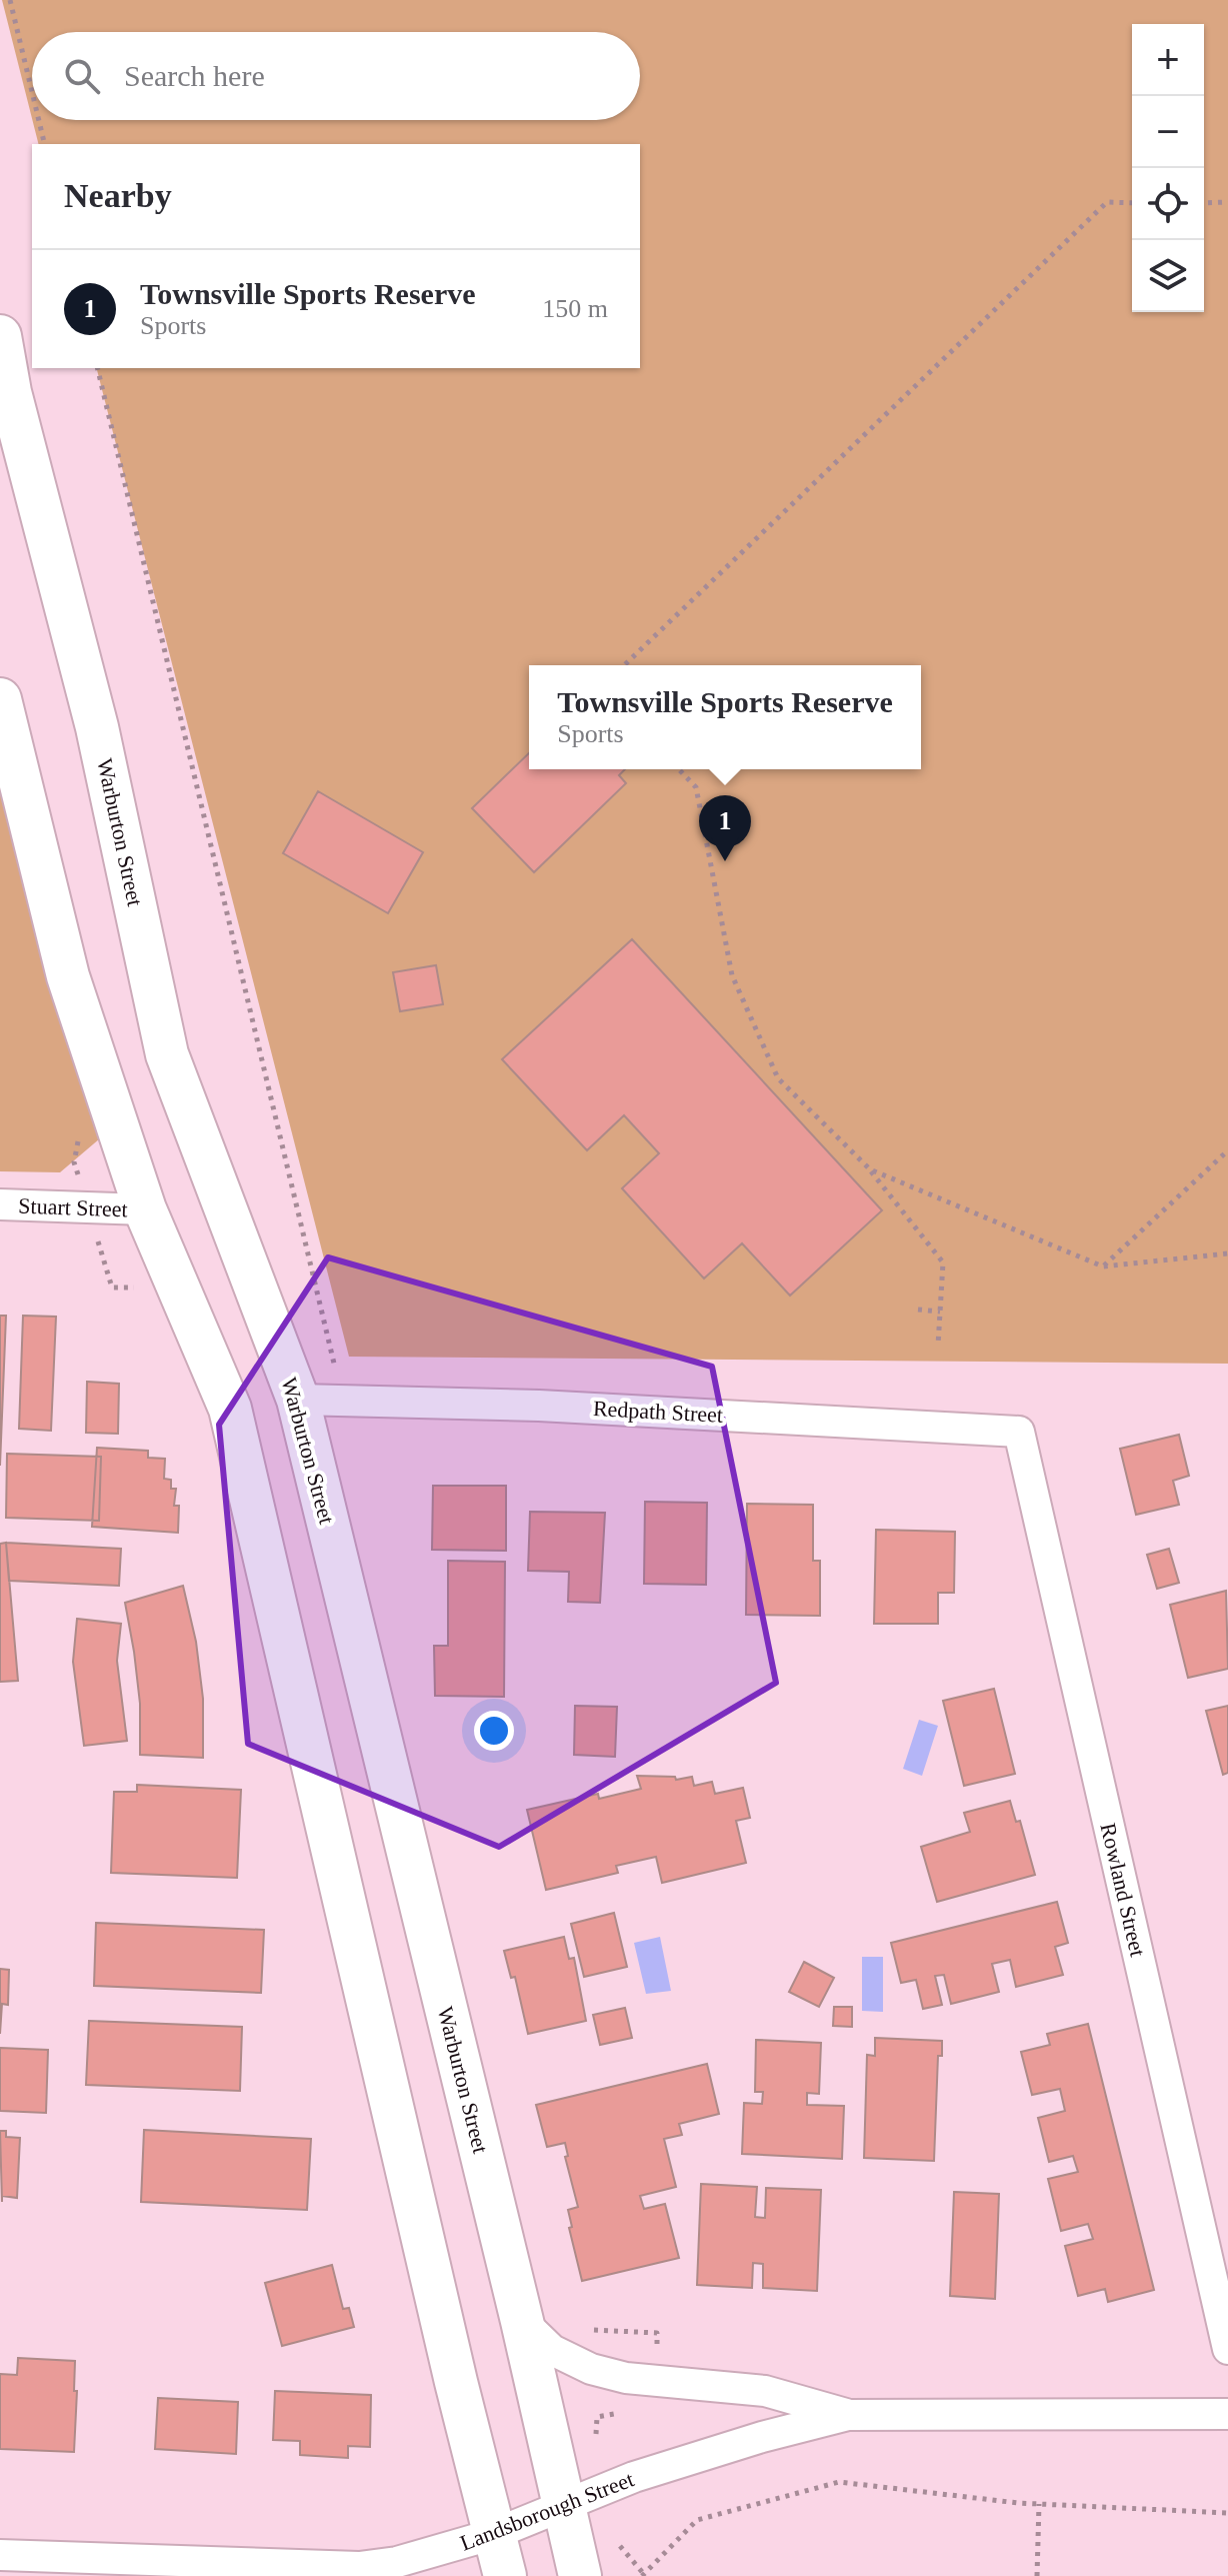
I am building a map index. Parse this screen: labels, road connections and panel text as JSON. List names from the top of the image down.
{
  "streets": {
    "main road": ["Warburton Street"],
    "street": [
      "Stuart Street",
      "Redpath Street",
      "Rowland Street",
      "Landsborough Street"
    ]
  },
  "crossings": [
    ["Warburton Street", "Redpath Street"],
    ["Warburton Street", "Landsborough Street"],
    ["Redpath Street", "Rowland Street"]
  ],
  "page": {
    "map_buttons": ["+", "−"],
    "search": "Search here",
    "heading": "Nearby",
    "list": [
      {
        "mark": "1",
        "name": "Townsville Sports Reserve",
        "note": "Sports",
        "value": "150 m"
      }
    ],
    "popup": ["Townsville Sports Reserve", "Sports"],
    "pins": "1"
  }
}
